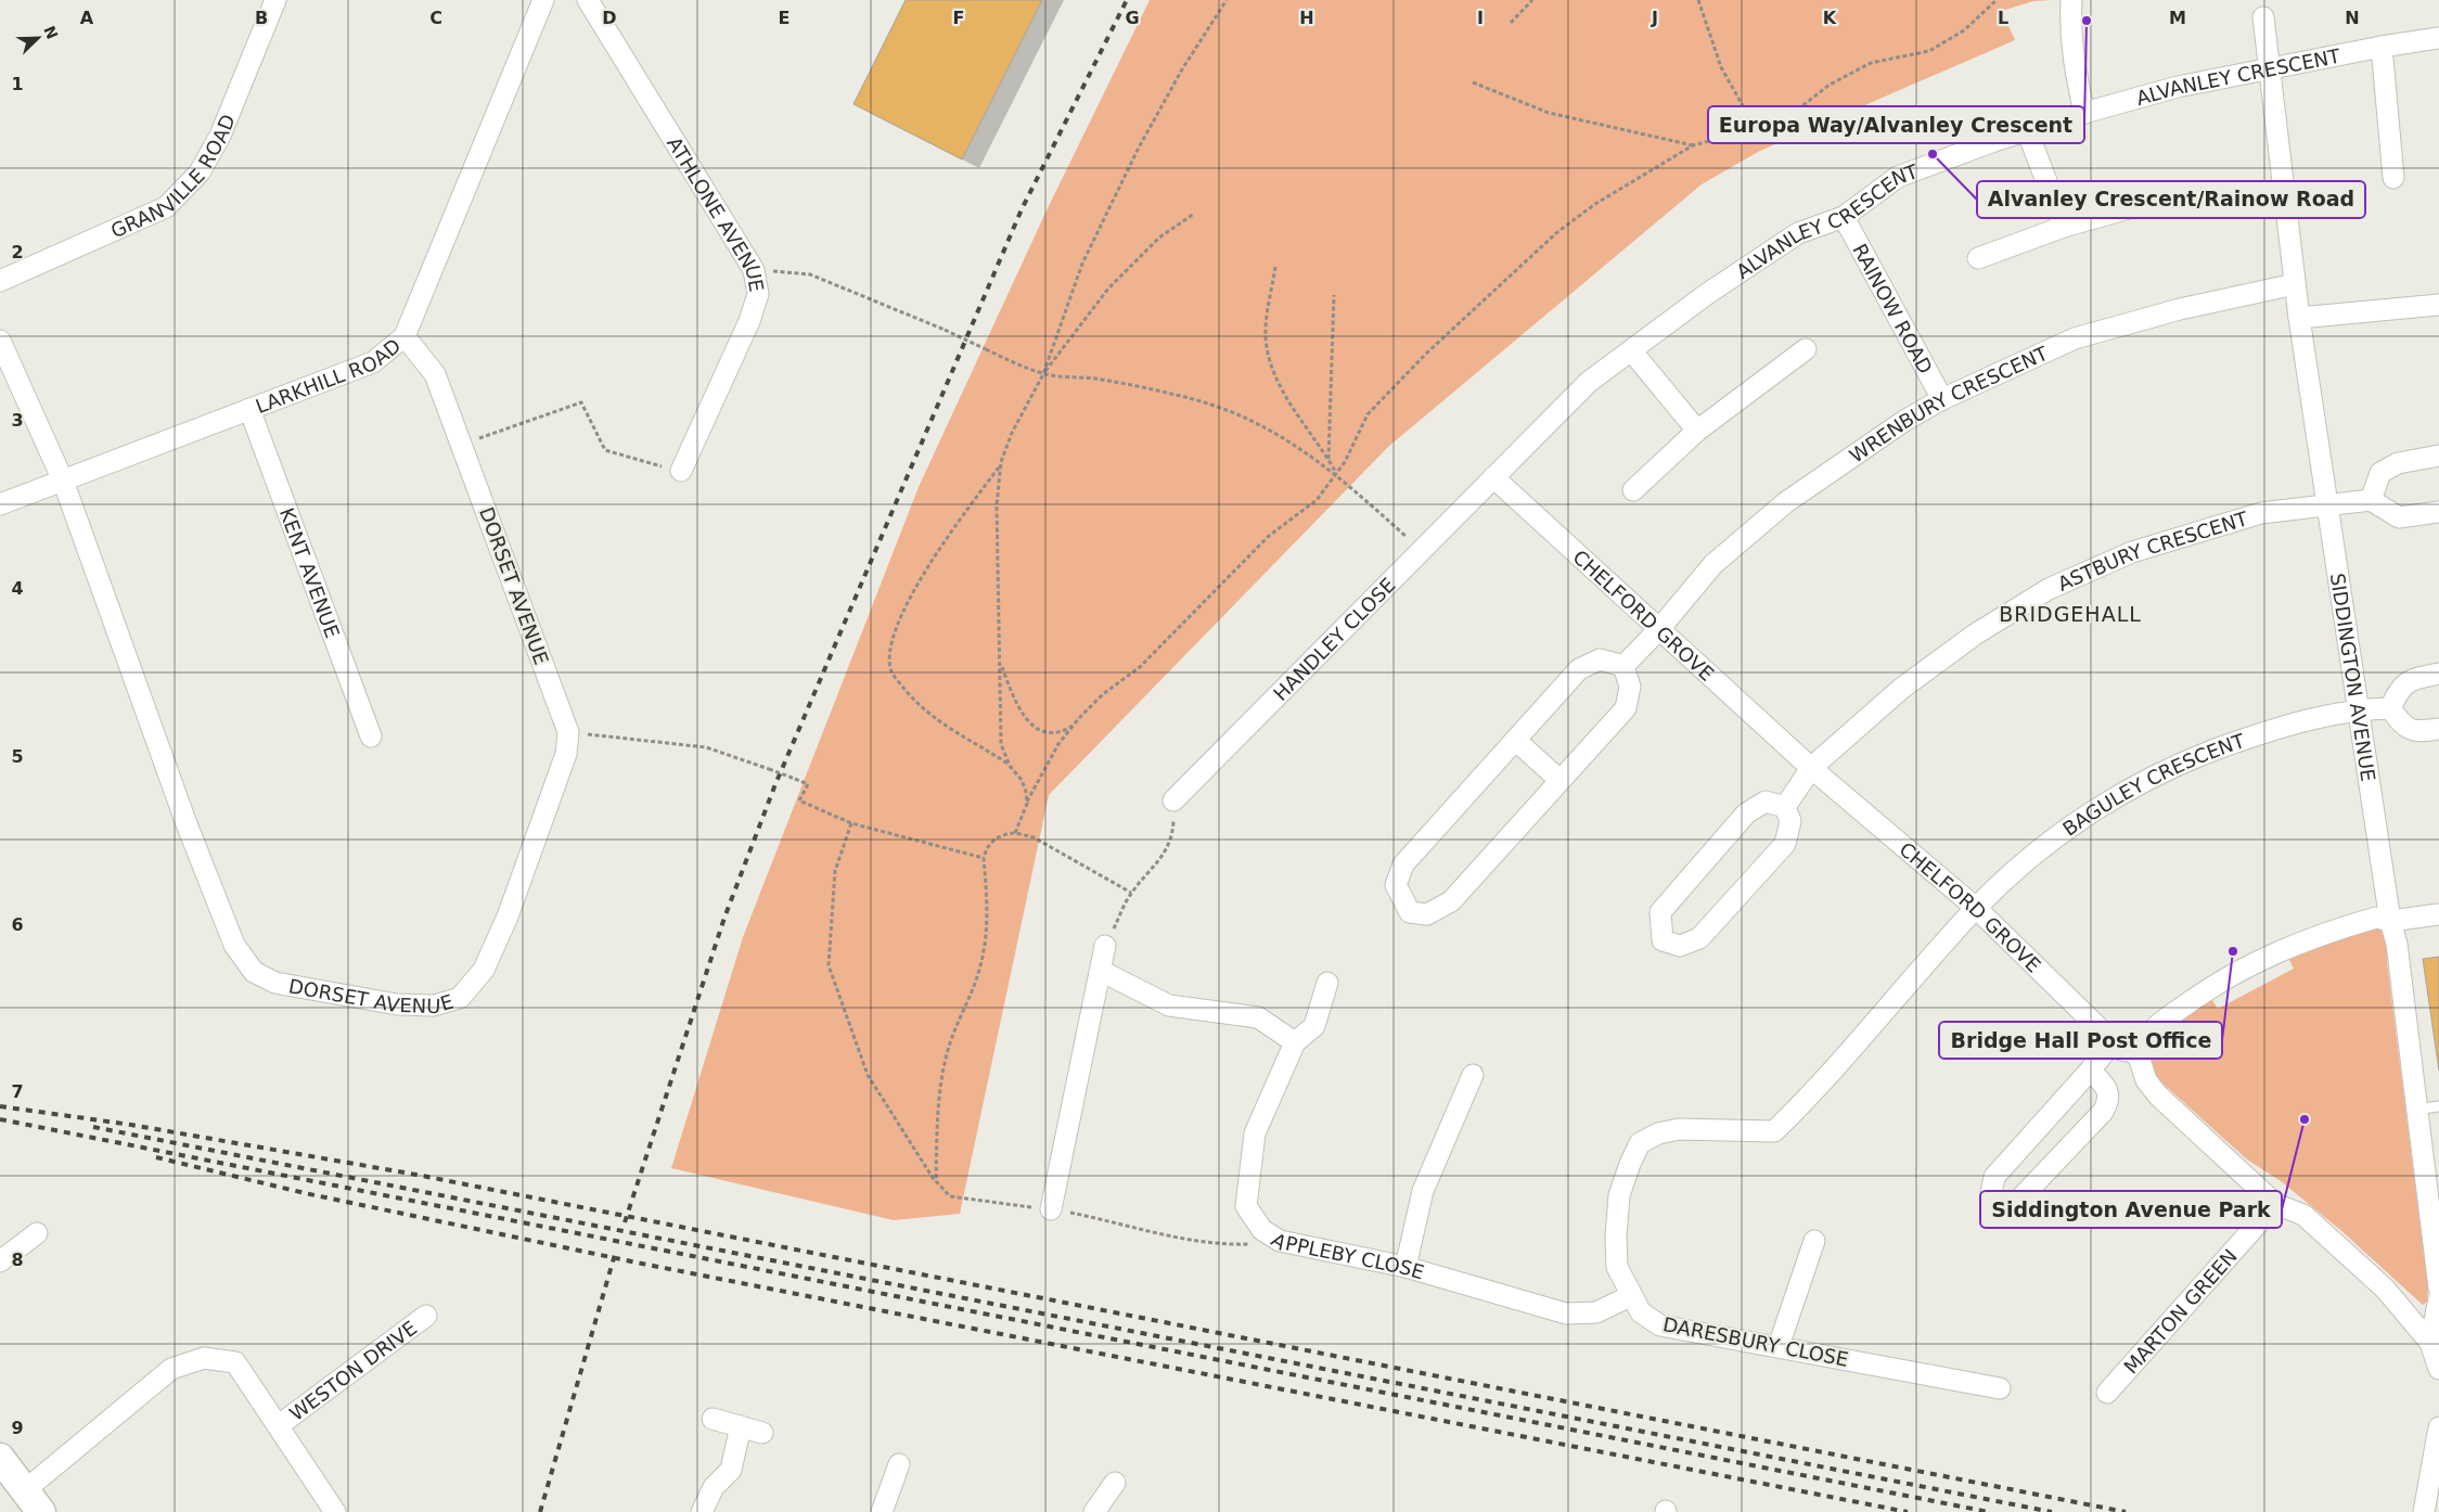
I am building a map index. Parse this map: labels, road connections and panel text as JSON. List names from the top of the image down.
{
  "streets": {
    "street": [
      "ALVANLEY CRESCENT",
      "GRANVILLE ROAD",
      "ATHLONE AVENUE",
      "RAINOW ROAD",
      "LARKHILL ROAD",
      "WRENBURY CRESCENT",
      "ASTBURY CRESCENT",
      "KENT AVENUE",
      "DORSET AVENUE",
      "CHELFORD GROVE",
      "HANDLEY CLOSE",
      "SIDDINGTON AVENUE",
      "BAGULEY CRESCENT",
      "APPLEBY CLOSE",
      "MARTON GREEN",
      "DARESBURY CLOSE",
      "WESTON DRIVE"
    ]
  },
  "crossings": [
    ["ALVANLEY CRESCENT", "RAINOW ROAD"],
    ["ALVANLEY CRESCENT", "CHELFORD GROVE"],
    ["ALVANLEY CRESCENT", "HANDLEY CLOSE"],
    ["ALVANLEY CRESCENT", "SIDDINGTON AVENUE"],
    ["RAINOW ROAD", "WRENBURY CRESCENT"],
    ["LARKHILL ROAD", "KENT AVENUE"],
    ["LARKHILL ROAD", "DORSET AVENUE"],
    ["WRENBURY CRESCENT", "CHELFORD GROVE"],
    ["WRENBURY CRESCENT", "SIDDINGTON AVENUE"],
    ["ASTBURY CRESCENT", "CHELFORD GROVE"],
    ["ASTBURY CRESCENT", "SIDDINGTON AVENUE"],
    ["CHELFORD GROVE", "HANDLEY CLOSE"],
    ["CHELFORD GROVE", "BAGULEY CRESCENT"],
    ["CHELFORD GROVE", "DARESBURY CLOSE"],
    ["SIDDINGTON AVENUE", "BAGULEY CRESCENT"],
    ["BAGULEY CRESCENT", "DARESBURY CLOSE"],
    ["APPLEBY CLOSE", "DARESBURY CLOSE"]
  ],
  "districts": ["BRIDGEHALL"],
  "places": [
    "Europa Way/Alvanley Crescent",
    "Alvanley Crescent/Rainow Road",
    "Bridge Hall Post Office",
    "Siddington Avenue Park"
  ],
  "north": "top right",
  "grid": {
    "columns": [
      "A",
      "B",
      "C",
      "D",
      "E",
      "F",
      "G",
      "H",
      "I",
      "J",
      "K",
      "L",
      "M",
      "N"
    ],
    "rows": [
      "1",
      "2",
      "3",
      "4",
      "5",
      "6",
      "7",
      "8",
      "9"
    ]
  }
}
